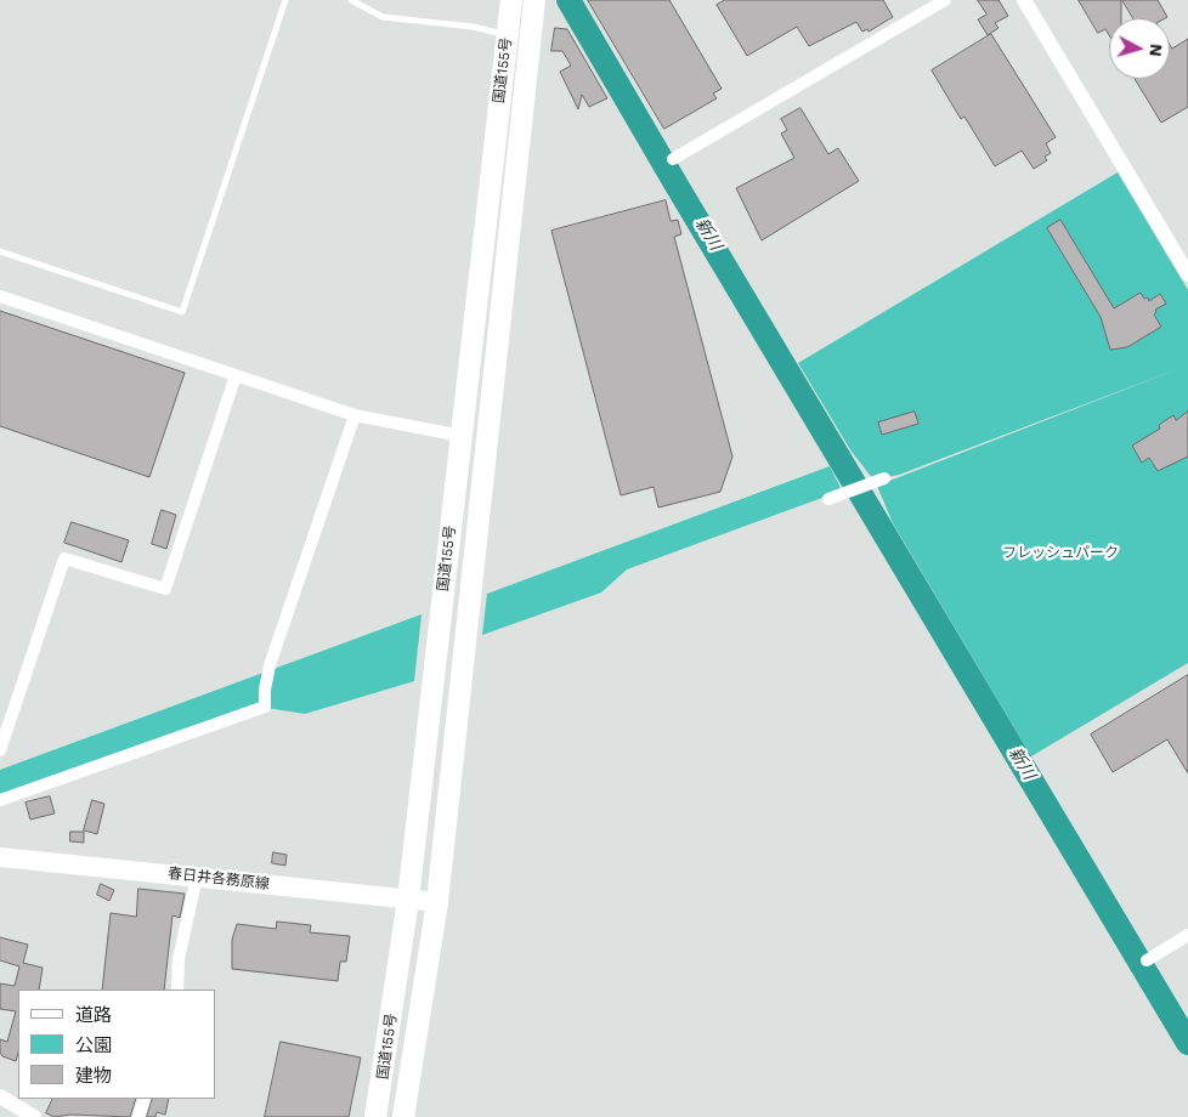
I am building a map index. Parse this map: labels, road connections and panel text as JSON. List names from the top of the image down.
{
  "streets": {
    "highway": ["国道155号"],
    "main road": ["春日井各務原線"]
  },
  "crossings": [
    ["国道155号", "春日井各務原線"]
  ],
  "water": ["新川"],
  "parks": ["フレッシュパーク"],
  "legend": ["道路", "公園", "建物"],
  "north": "right"
}
